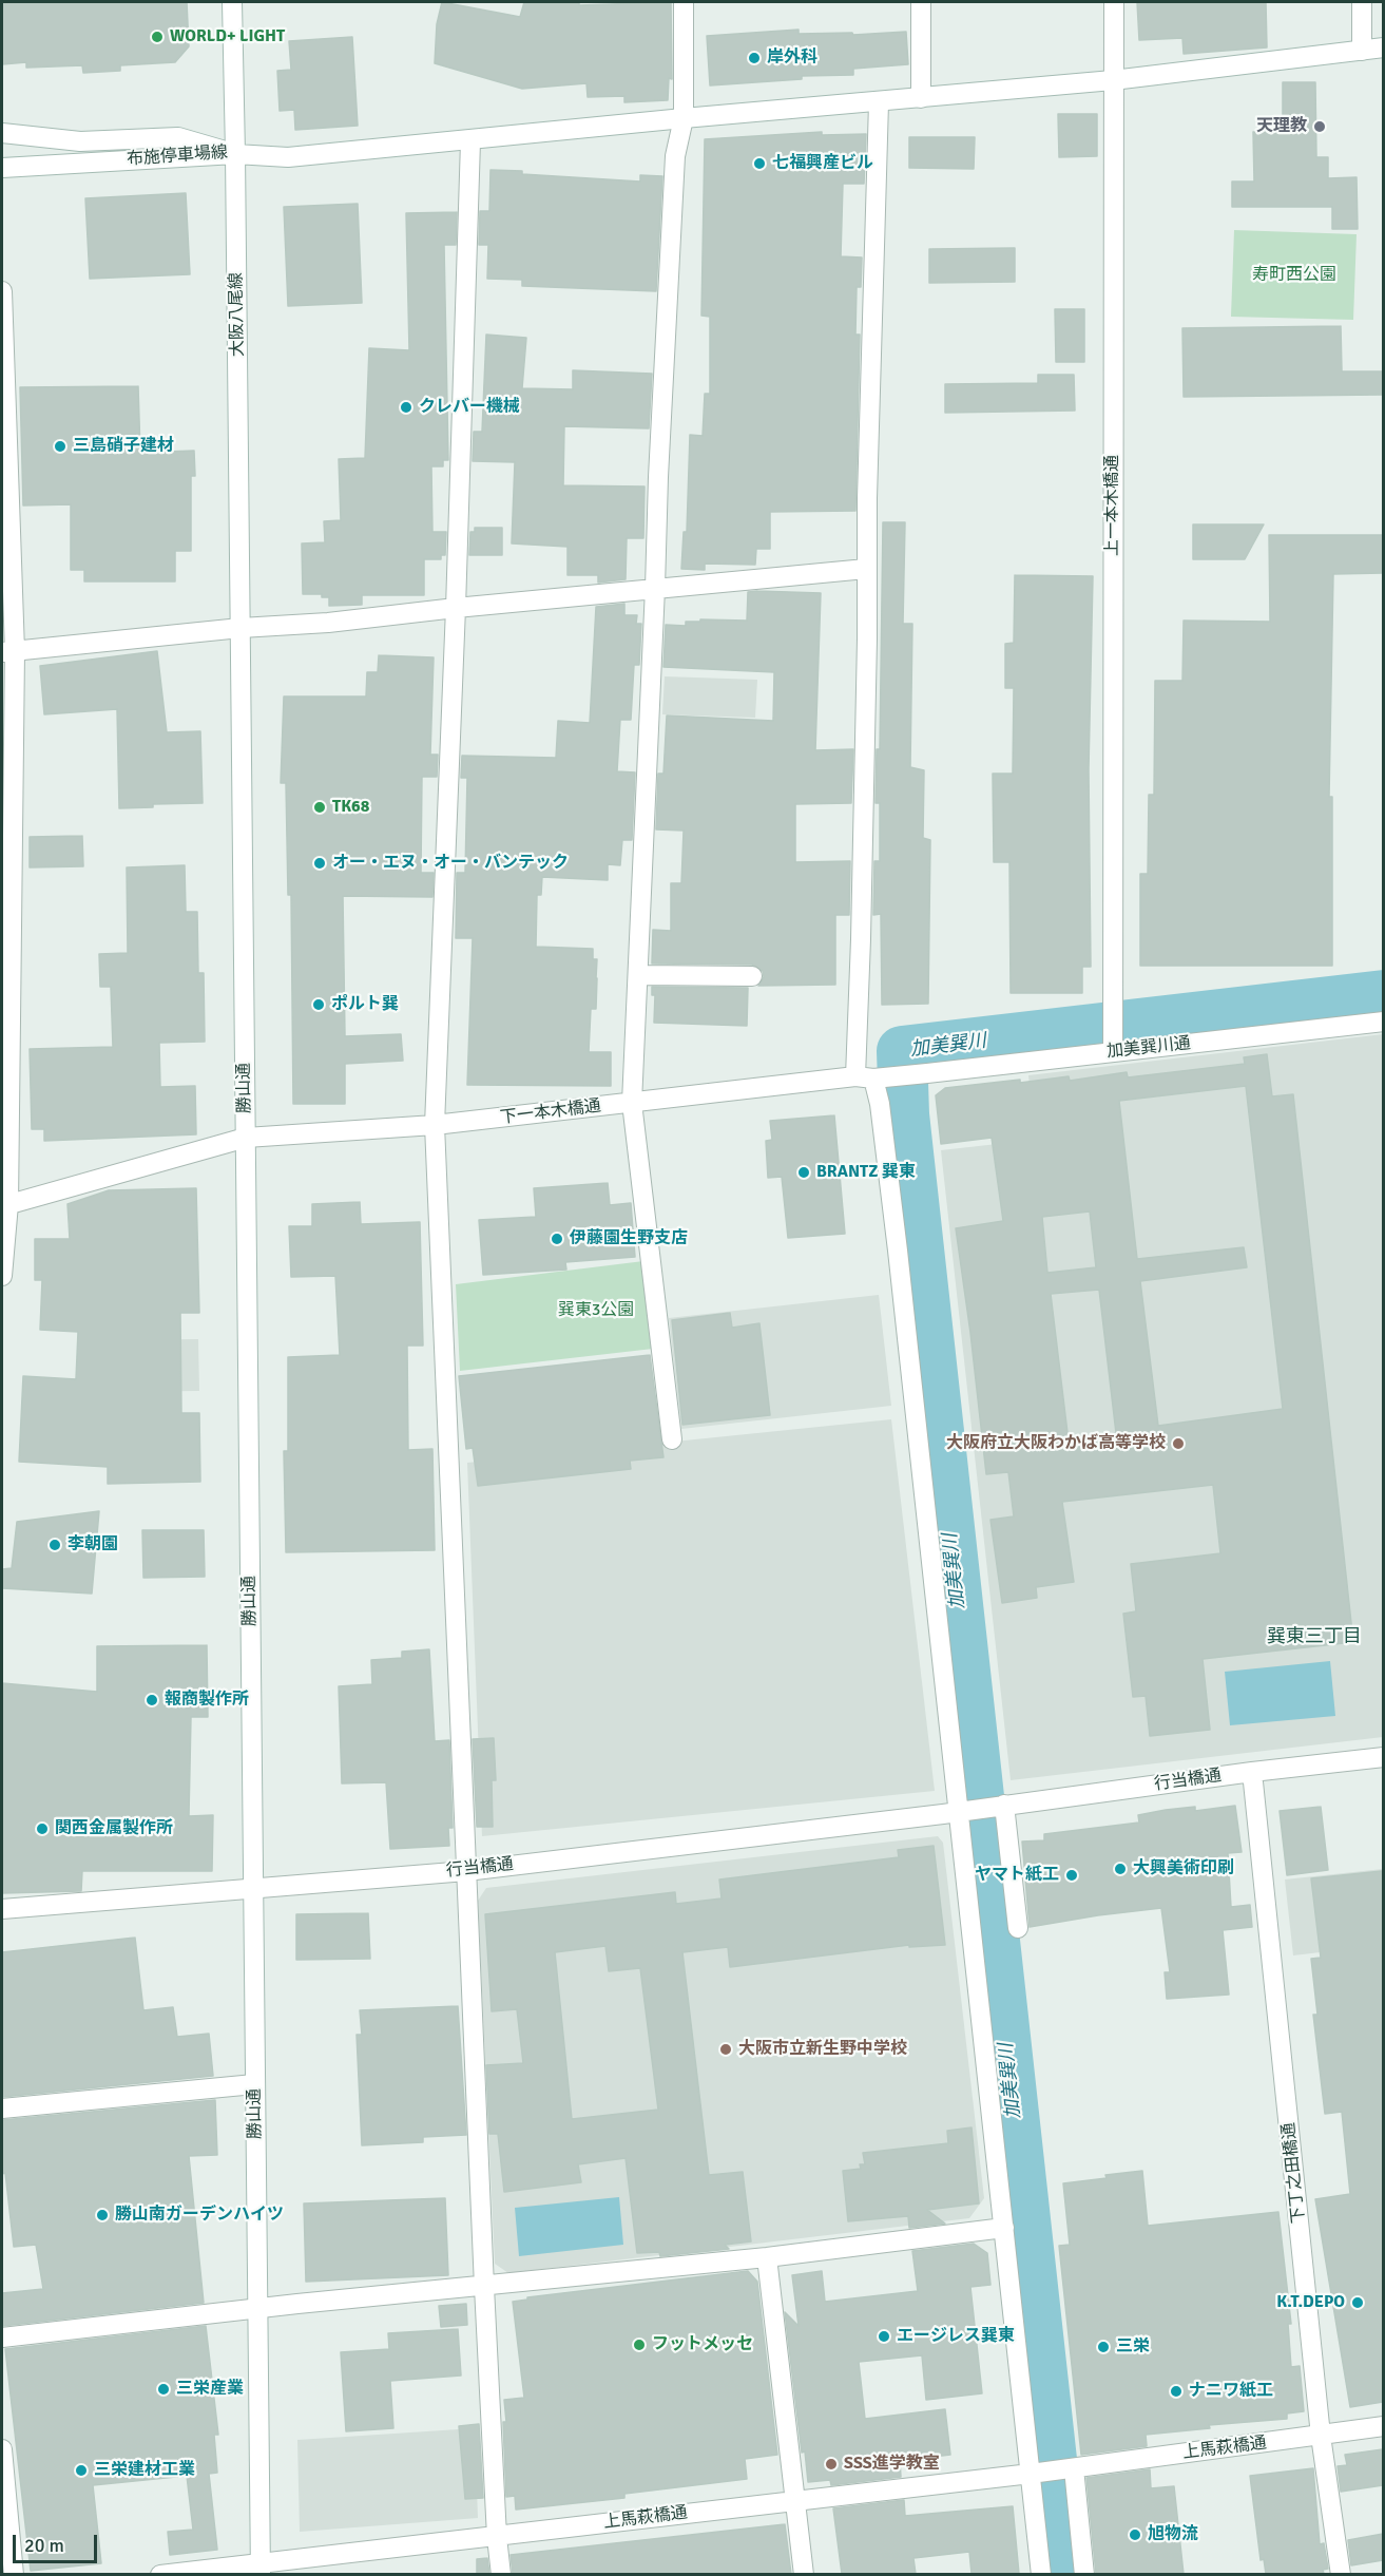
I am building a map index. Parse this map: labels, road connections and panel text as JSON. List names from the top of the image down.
{
  "streets": {
    "street": [
      "布施停車場線",
      "大阪八尾線",
      "上一本木橋通",
      "加美巽川通",
      "勝山通",
      "下一本木橋通",
      "行当橋通",
      "下丁之田橋通",
      "上馬萩橋通"
    ]
  },
  "crossings": [
    ["布施停車場線", "大阪八尾線"],
    ["大阪八尾線", "勝山通"],
    ["上一本木橋通", "加美巽川通"],
    ["加美巽川通", "下一本木橋通"],
    ["勝山通", "下一本木橋通"],
    ["勝山通", "行当橋通"],
    ["勝山通", "上馬萩橋通"],
    ["行当橋通", "下丁之田橋通"],
    ["下丁之田橋通", "上馬萩橋通"]
  ],
  "districts": ["巽東三丁目"],
  "water": ["加美巽川"],
  "parks": ["寿町西公園", "巽東3公園"],
  "places": [
    "WORLD+ LIGHT",
    "岸外科",
    "天理教",
    "七福興産ビル",
    "クレバー機械",
    "三島硝子建材",
    "TK68",
    "オー・エヌ・オー・バンテック",
    "ポルト巽",
    "BRANTZ 巽東",
    "伊藤園生野支店",
    "大阪府立大阪わかば高等学校",
    "李朝園",
    "報商製作所",
    "関西金属製作所",
    "大興美術印刷",
    "ヤマト紙工",
    "大阪市立新生野中学校",
    "勝山南ガーデンハイツ",
    "K.T.DEPO",
    "エージレス巽東",
    "フットメッセ",
    "三栄",
    "三栄産業",
    "ナニワ紙工",
    "SSS進学教室",
    "三栄建材工業",
    "旭物流"
  ],
  "scale_bar": "20 m"
}
